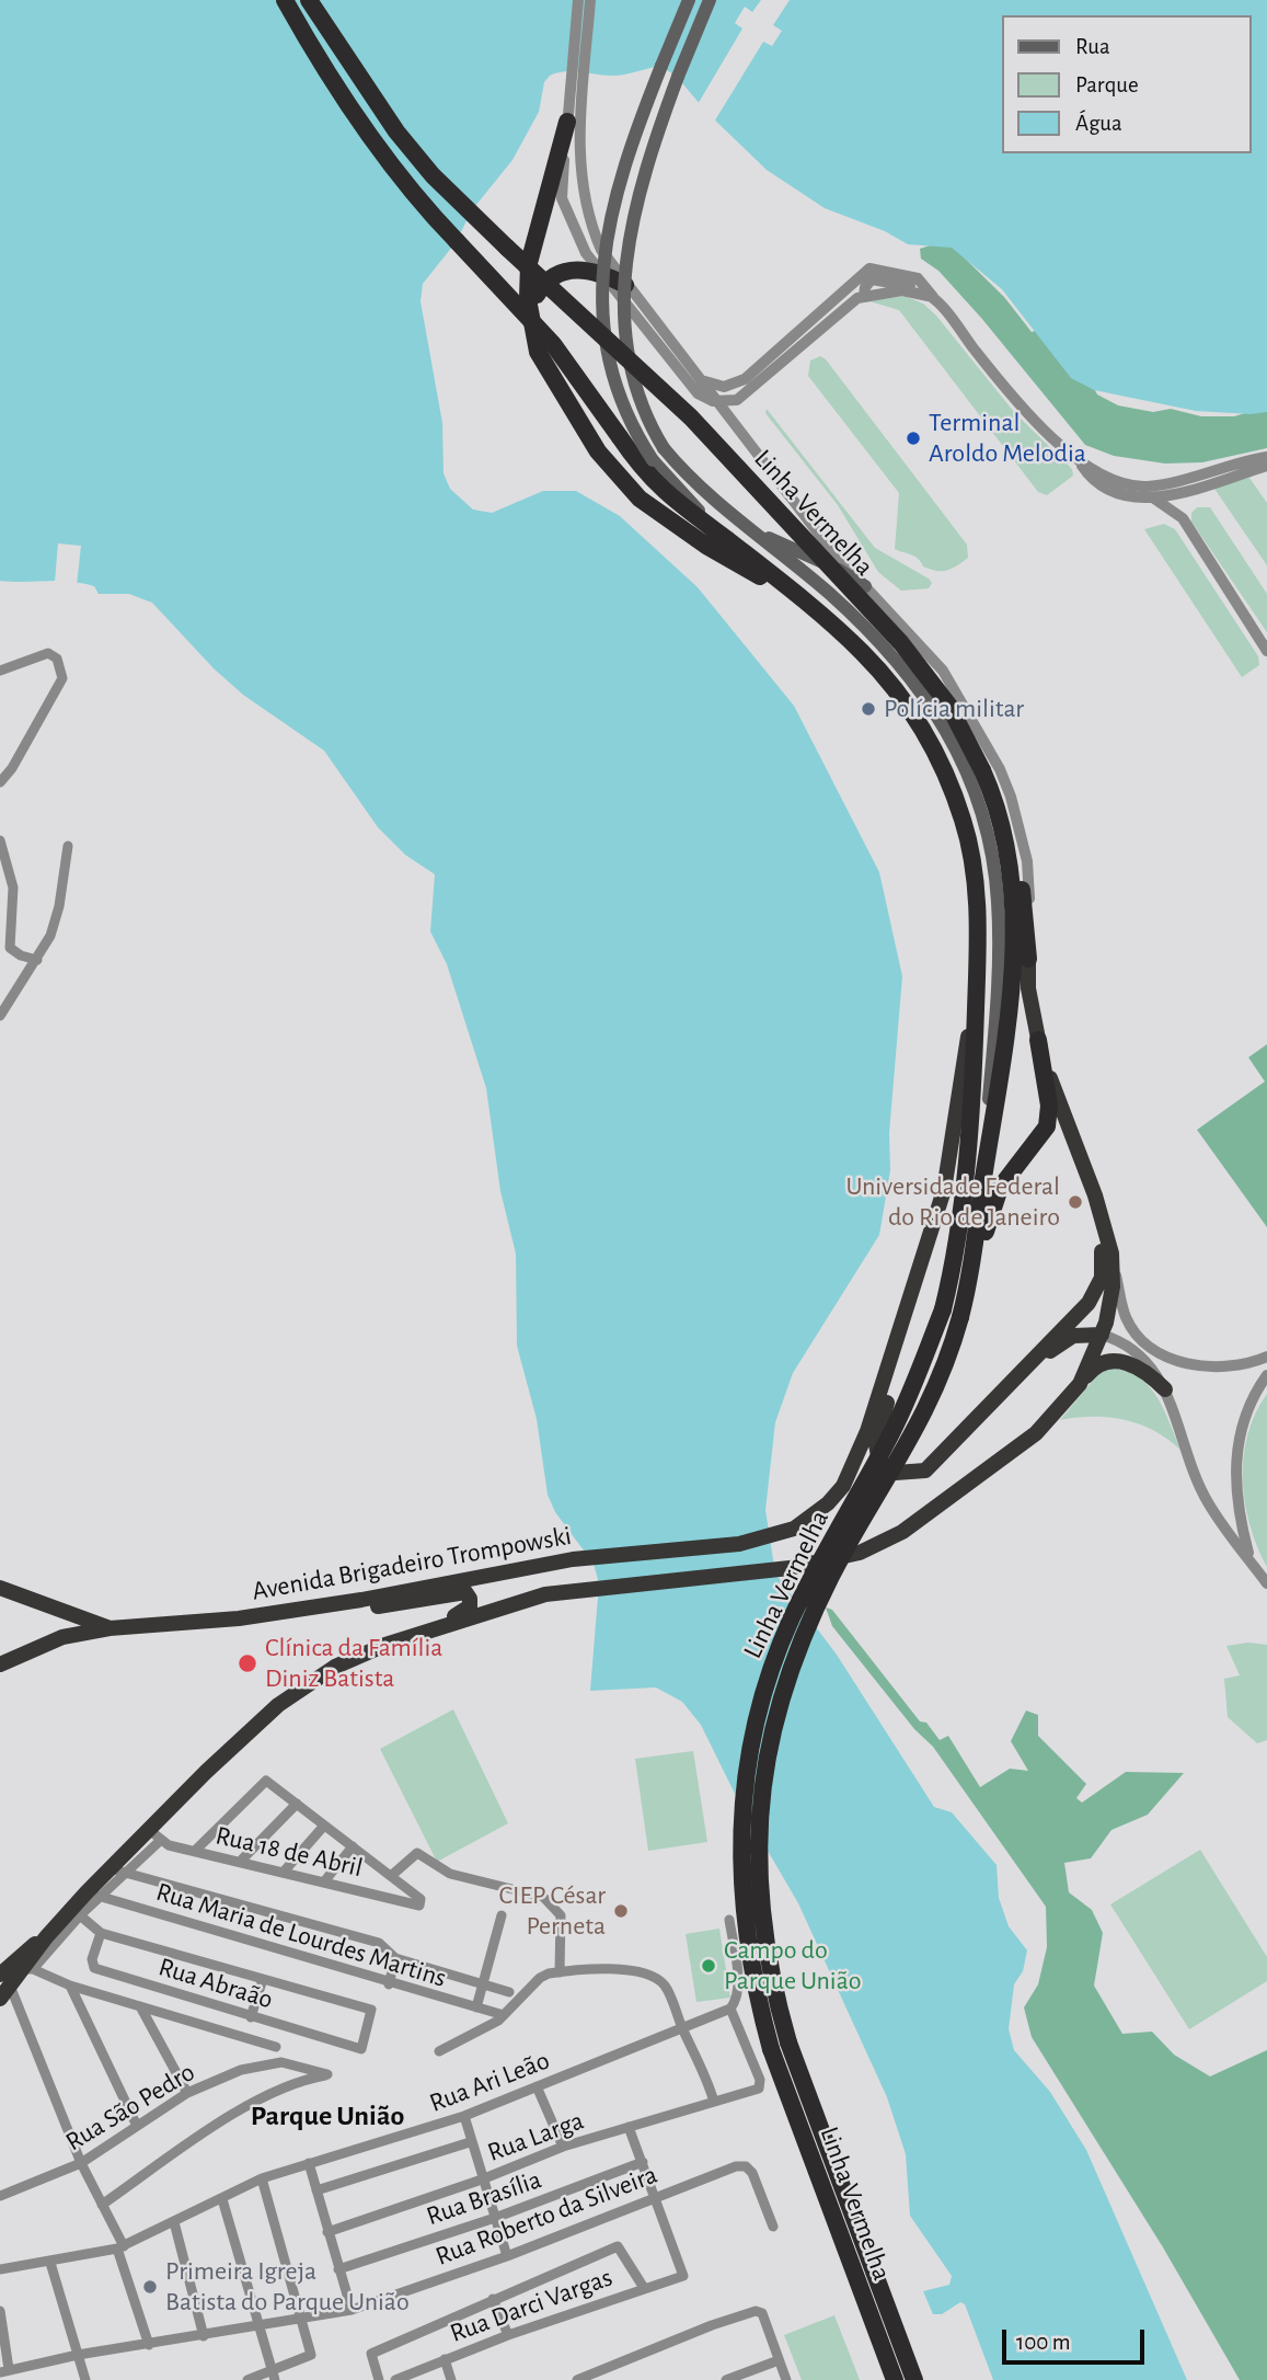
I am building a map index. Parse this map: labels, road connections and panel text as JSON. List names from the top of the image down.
{
  "streets": {
    "highway": ["Linha Vermelha", "Avenida Brigadeiro Trompowski"],
    "street": [
      "Rua 18 de Abril",
      "Rua Maria de Lourdes Martins",
      "Rua Abraão",
      "Rua Ari Leão",
      "Rua São Pedro",
      "Rua Larga",
      "Rua Brasília",
      "Rua Roberto da Silveira",
      "Rua Darci Vargas"
    ]
  },
  "crossings": [
    ["Linha Vermelha", "Avenida Brigadeiro Trompowski"],
    ["Avenida Brigadeiro Trompowski", "Rua 18 de Abril"],
    ["Avenida Brigadeiro Trompowski", "Rua Maria de Lourdes Martins"],
    ["Rua Ari Leão", "Rua Larga"],
    ["Rua Roberto da Silveira", "Rua Darci Vargas"]
  ],
  "districts": ["Parque União"],
  "places": [
    "Terminal Aroldo Melodia",
    "Polícia militar",
    "Universidade Federal do Rio de Janeiro",
    "Clínica da Família Diniz Batista",
    "CIEP César Perneta",
    "Campo do Parque União",
    "Primeira Igreja Batista do Parque União"
  ],
  "legend": ["Rua", "Parque", "Água"],
  "scale_bar": "100 m"
}
